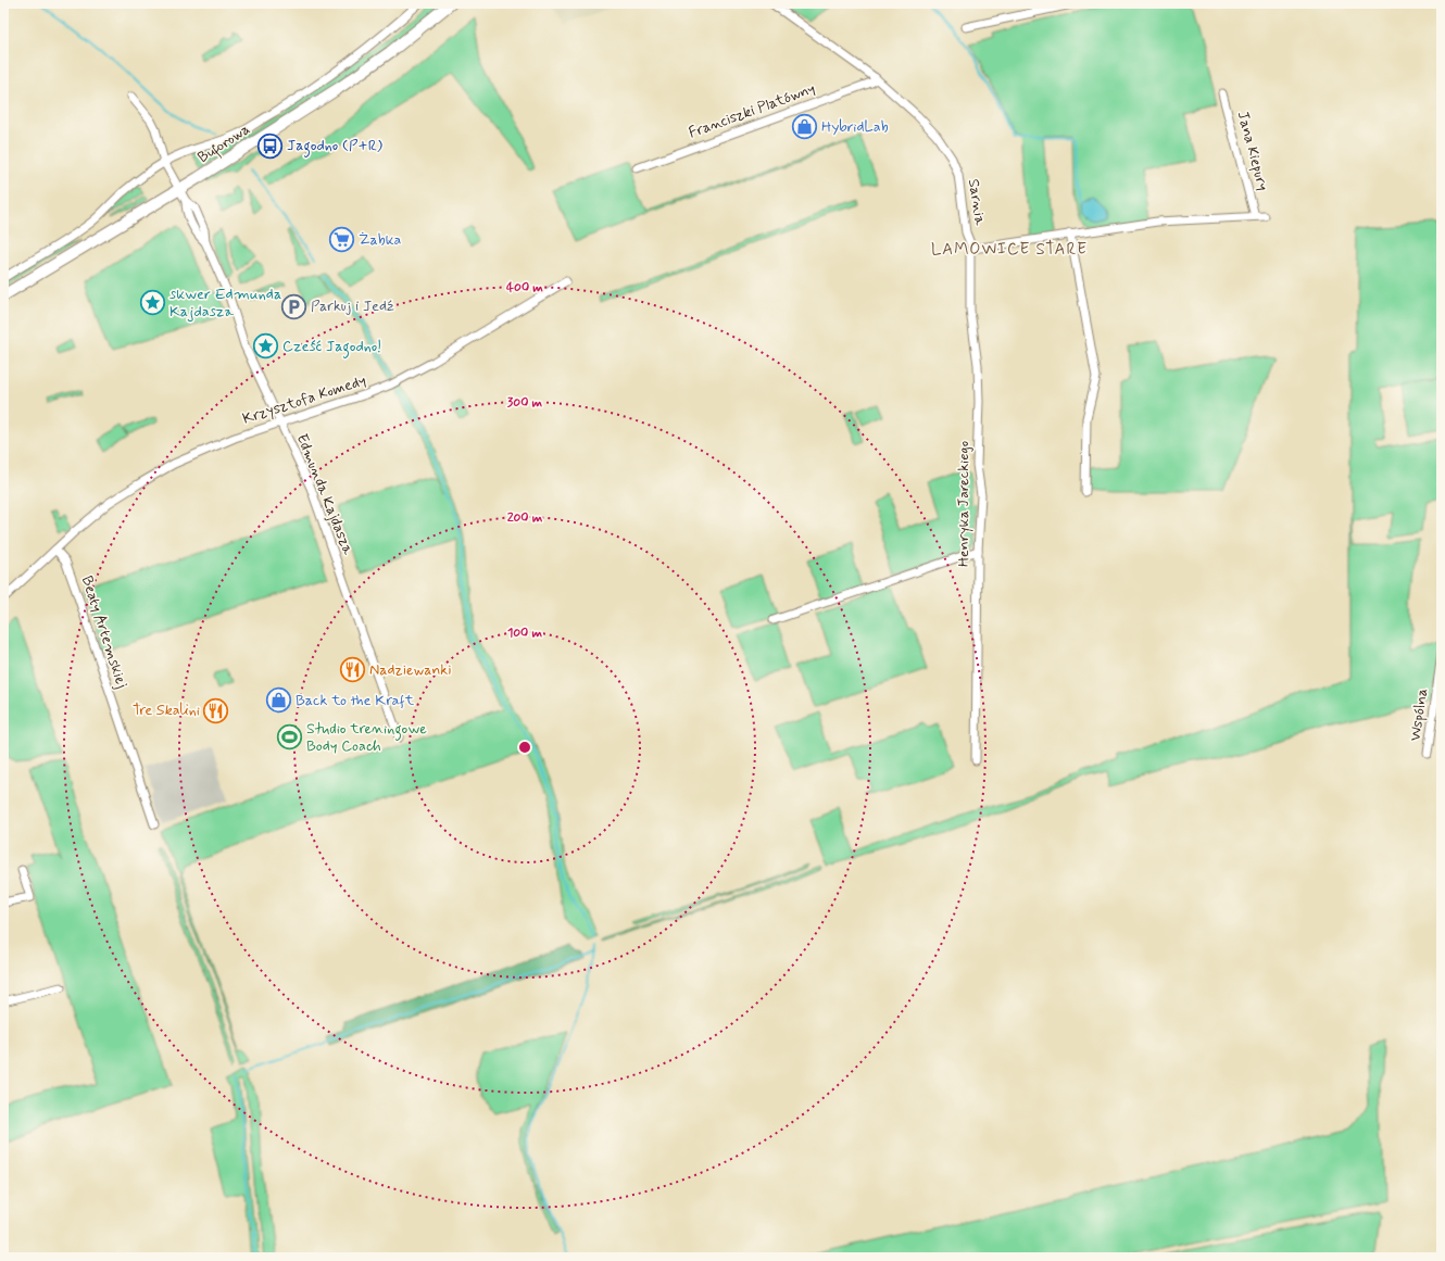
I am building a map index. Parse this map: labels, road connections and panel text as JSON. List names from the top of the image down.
{
  "streets": {
    "main road": ["Buforowa"],
    "street": [
      "Franciszki Platówny",
      "Jana Kiepury",
      "Sarnia",
      "Krzysztofa Komedy",
      "Edmunda Kajdasza",
      "Henryka Jareckiego",
      "Beaty Artemskiej",
      "Wspólna"
    ]
  },
  "crossings": [
    ["Franciszki Platówny", "Sarnia"],
    ["Buforowa", "Edmunda Kajdasza"],
    ["Jana Kiepury", "Sarnia"],
    ["Sarnia", "Henryka Jareckiego"],
    ["Krzysztofa Komedy", "Edmunda Kajdasza"],
    ["Krzysztofa Komedy", "Beaty Artemskiej"]
  ],
  "districts": ["LAMOWICE STARE"],
  "places": {
    "shop": ["HybridLab", "Back to the Kraft"],
    "bus stop": ["Jagodno (P+R)"],
    "supermarket": ["Żabka"],
    "place": ["skwer Edmunda Kajdasza", "Cześć Jagodno!"],
    "parking": ["Parkuj i Jedź"],
    "restaurant": ["Nadziewanki", "Tre Skalini"],
    "sports": ["Studio treningowe Body Coach"]
  },
  "rings": [
    "400 m",
    "300 m",
    "200 m",
    "100 m"
  ]
}
